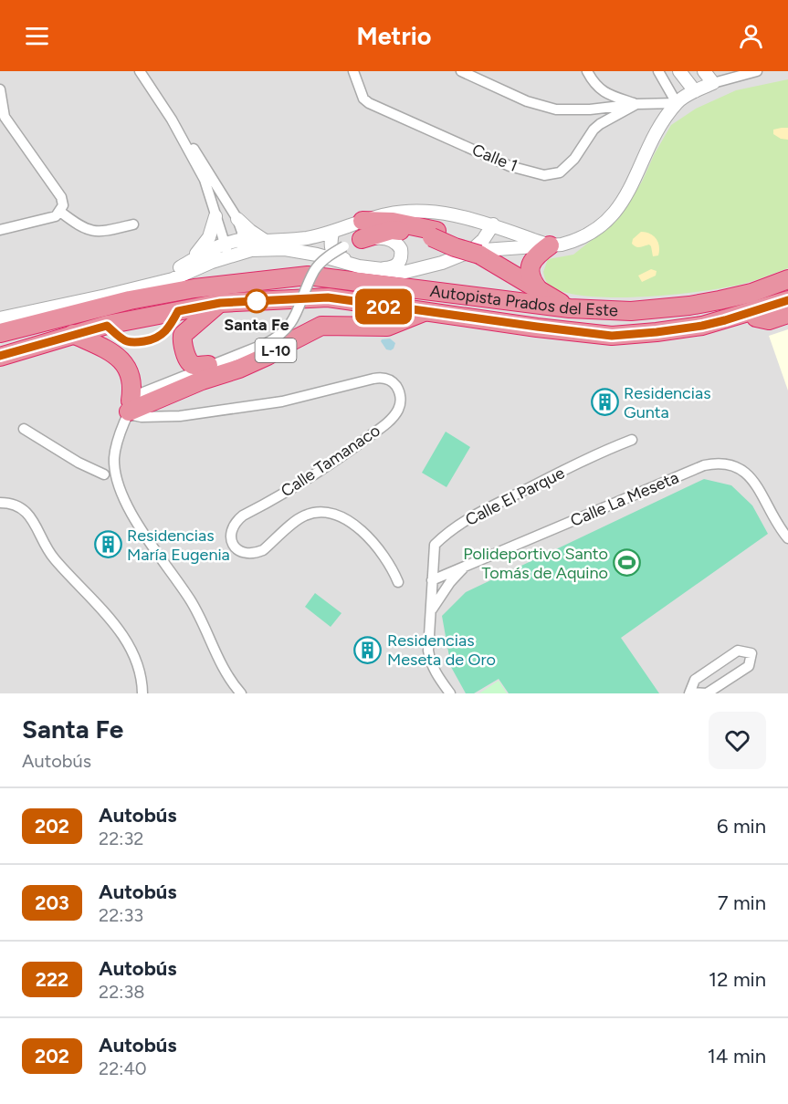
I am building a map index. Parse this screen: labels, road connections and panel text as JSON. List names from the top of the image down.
{
  "streets": {
    "highway": ["Autopista Prados del Este", "L-10"],
    "street": [
      "Calle 1",
      "Calle Tamanaco",
      "Calle El Parque",
      "Calle La Meseta"
    ]
  },
  "crossings": [
    ["Autopista Prados del Este", "L-10"],
    ["L-10", "Calle Tamanaco"],
    ["Calle El Parque", "Calle La Meseta"]
  ],
  "places": {
    "other": ["Santa Fe"],
    "building": ["Residencias Gunta", "Residencias María Eugenia", "Residencias Meseta de Oro"],
    "sports": ["Polideportivo Santo Tomás de Aquino"]
  },
  "lines": ["bus line 202"],
  "page": {
    "header": "Metrio",
    "on_map": "202",
    "heading": ["Santa Fe", "Autobús"],
    "list": [
      {
        "mark": "202",
        "name": "Autobús",
        "note": "22:32",
        "value": "6 min"
      },
      {
        "mark": "203",
        "name": "Autobús",
        "note": "22:33",
        "value": "7 min"
      },
      {
        "mark": "222",
        "name": "Autobús",
        "note": "22:38",
        "value": "12 min"
      },
      {
        "mark": "202",
        "name": "Autobús",
        "note": "22:40",
        "value": "14 min"
      }
    ]
  }
}
